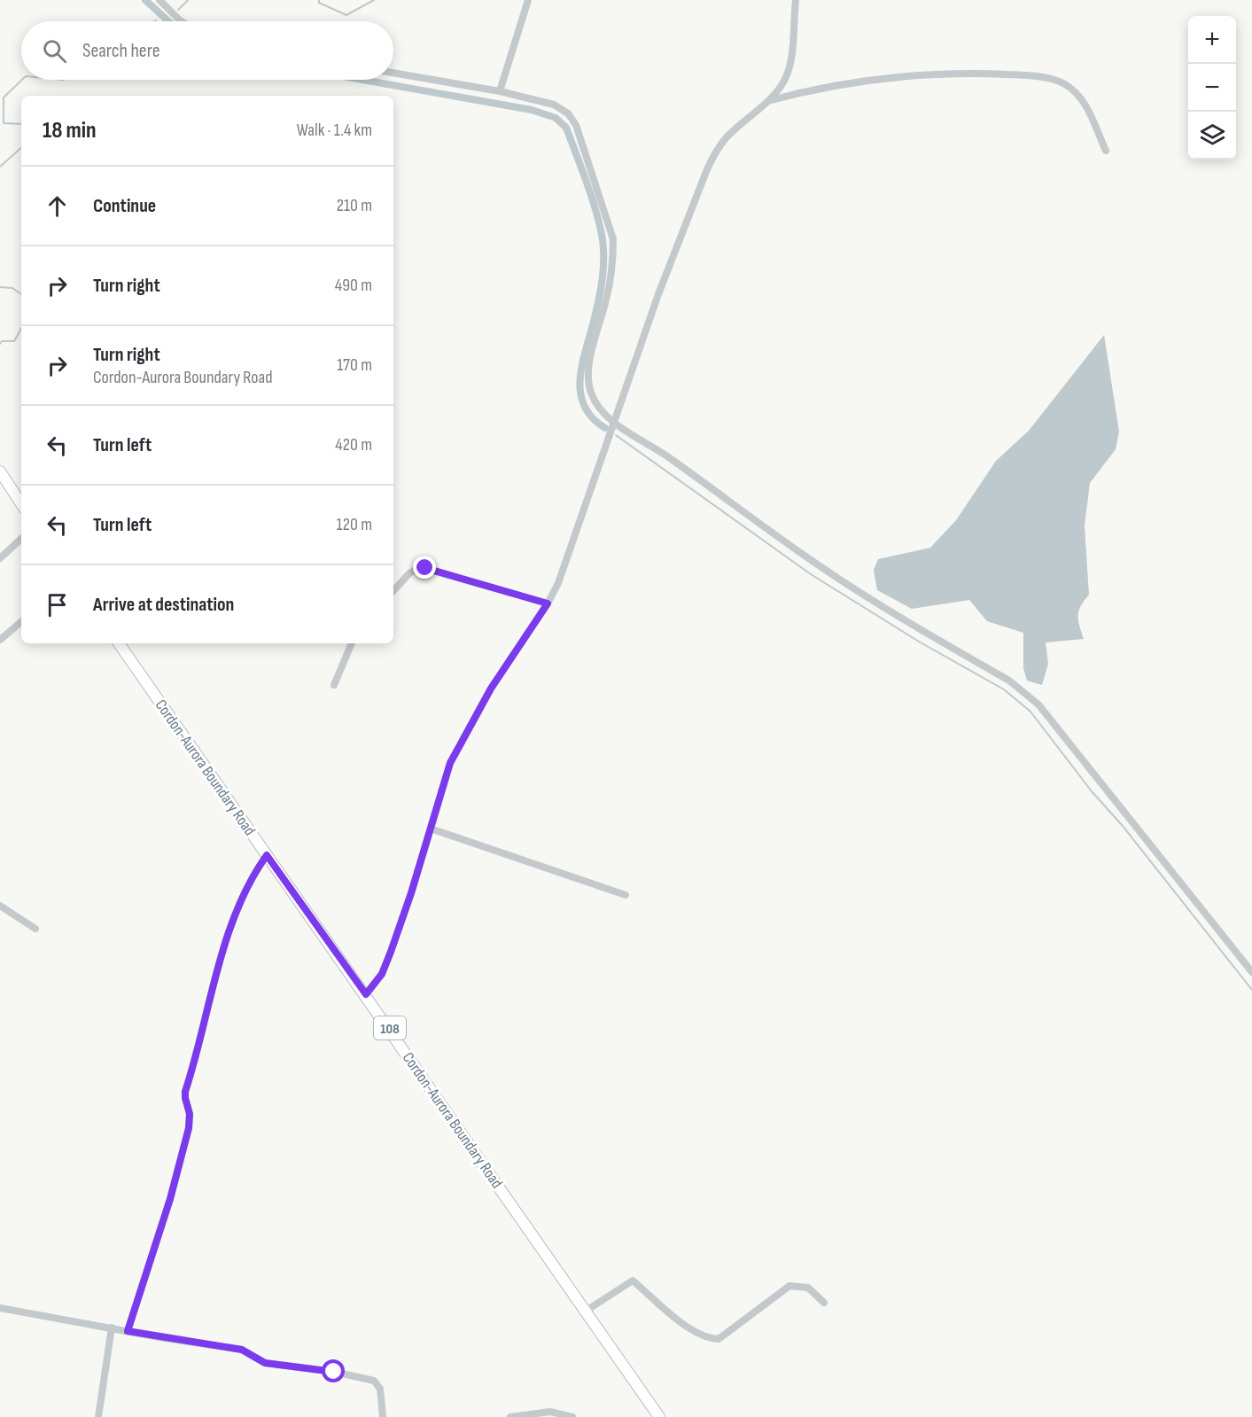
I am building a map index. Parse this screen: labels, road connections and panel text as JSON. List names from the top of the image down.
{
  "streets": {
    "main road": ["Cordon-Aurora Boundary Road", "108"]
  },
  "page": {
    "map_buttons": ["+", "−"],
    "search": "Search here",
    "heading": ["18 min", "Walk · 1.4 km"],
    "list": [
      ["Continue", "210 m"],
      ["Turn right", "490 m"],
      ["Turn right", "Cordon-Aurora Boundary Road", "170 m"],
      ["Turn left", "420 m"],
      ["Turn left", "120 m"],
      "Arrive at destination"
    ]
  }
}
